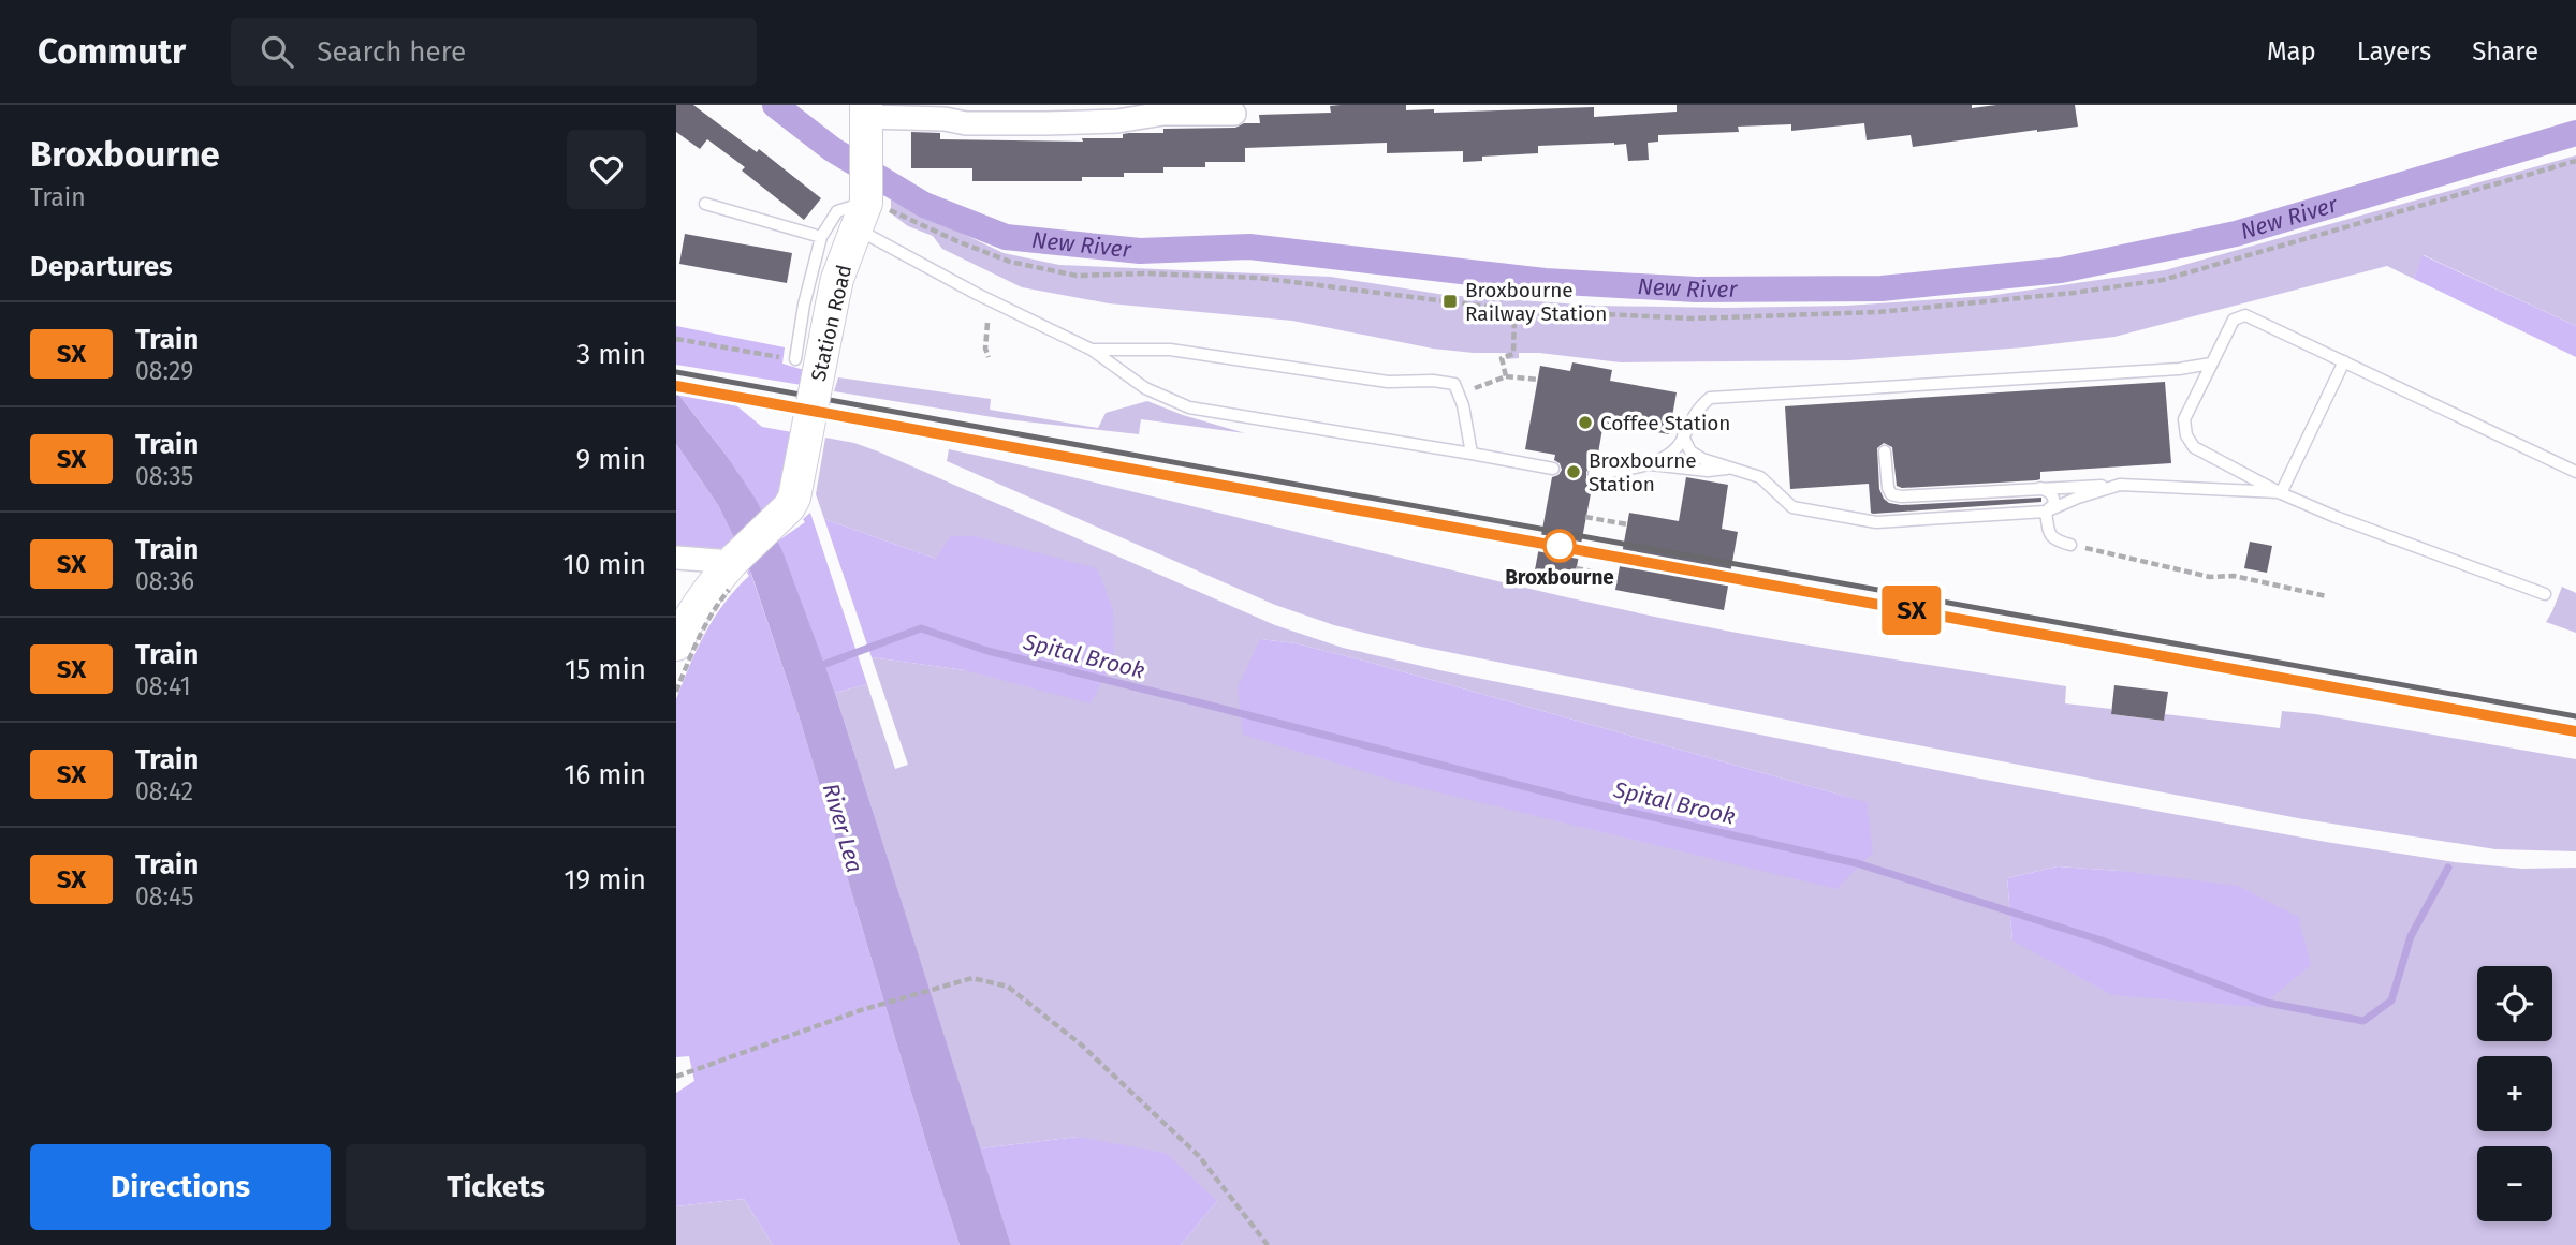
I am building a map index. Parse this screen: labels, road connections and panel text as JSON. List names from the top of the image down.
{
  "streets": {
    "main road": ["Station Road"]
  },
  "water": ["New River", "Spital Brook", "River Lea"],
  "places": {
    "transit": ["Broxbourne Railway Station"],
    "other": ["Coffee Station", "Broxbourne Station", "Broxbourne"]
  },
  "page": {
    "header": "Commutr",
    "search": "Search here",
    "nav": ["Map", "Layers", "Share"],
    "heading": [
      ["Broxbourne", "Train"],
      "Departures"
    ],
    "on_map": "SX",
    "list": [
      {
        "mark": "SX",
        "name": "Train",
        "note": "08:29",
        "value": "3 min"
      },
      {
        "mark": "SX",
        "name": "Train",
        "note": "08:35",
        "value": "9 min"
      },
      {
        "mark": "SX",
        "name": "Train",
        "note": "08:36",
        "value": "10 min"
      },
      {
        "mark": "SX",
        "name": "Train",
        "note": "08:41",
        "value": "15 min"
      },
      {
        "mark": "SX",
        "name": "Train",
        "note": "08:42",
        "value": "16 min"
      },
      {
        "mark": "SX",
        "name": "Train",
        "note": "08:45",
        "value": "19 min"
      }
    ],
    "map_buttons": ["+", "−"],
    "buttons": ["Directions", "Tickets"]
  }
}
